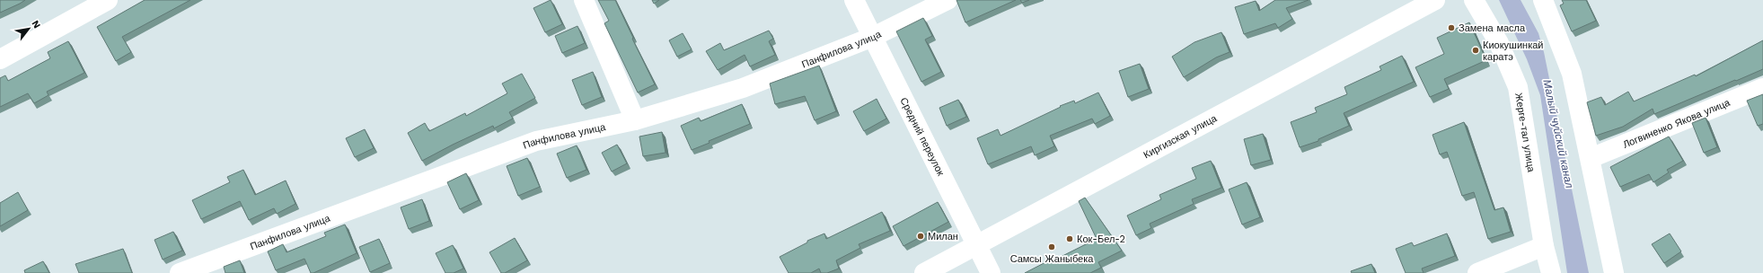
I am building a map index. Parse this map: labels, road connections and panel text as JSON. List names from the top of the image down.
{
  "streets": {
    "street": [
      "Панфилова улица",
      "Логвиненко Якова улица",
      "Жерге-тал улица",
      "Средний переулок",
      "Киргизская улица"
    ]
  },
  "crossings": [
    ["Панфилова улица", "Средний переулок"],
    ["Средний переулок", "Киргизская улица"]
  ],
  "water": ["Малый чуйский канал"],
  "places": [
    "Замена масла",
    "Киокушинкай каратэ",
    "Милан",
    "Кок-Бел-2",
    "Самсы Жаныбека"
  ],
  "north": "top right"
}
